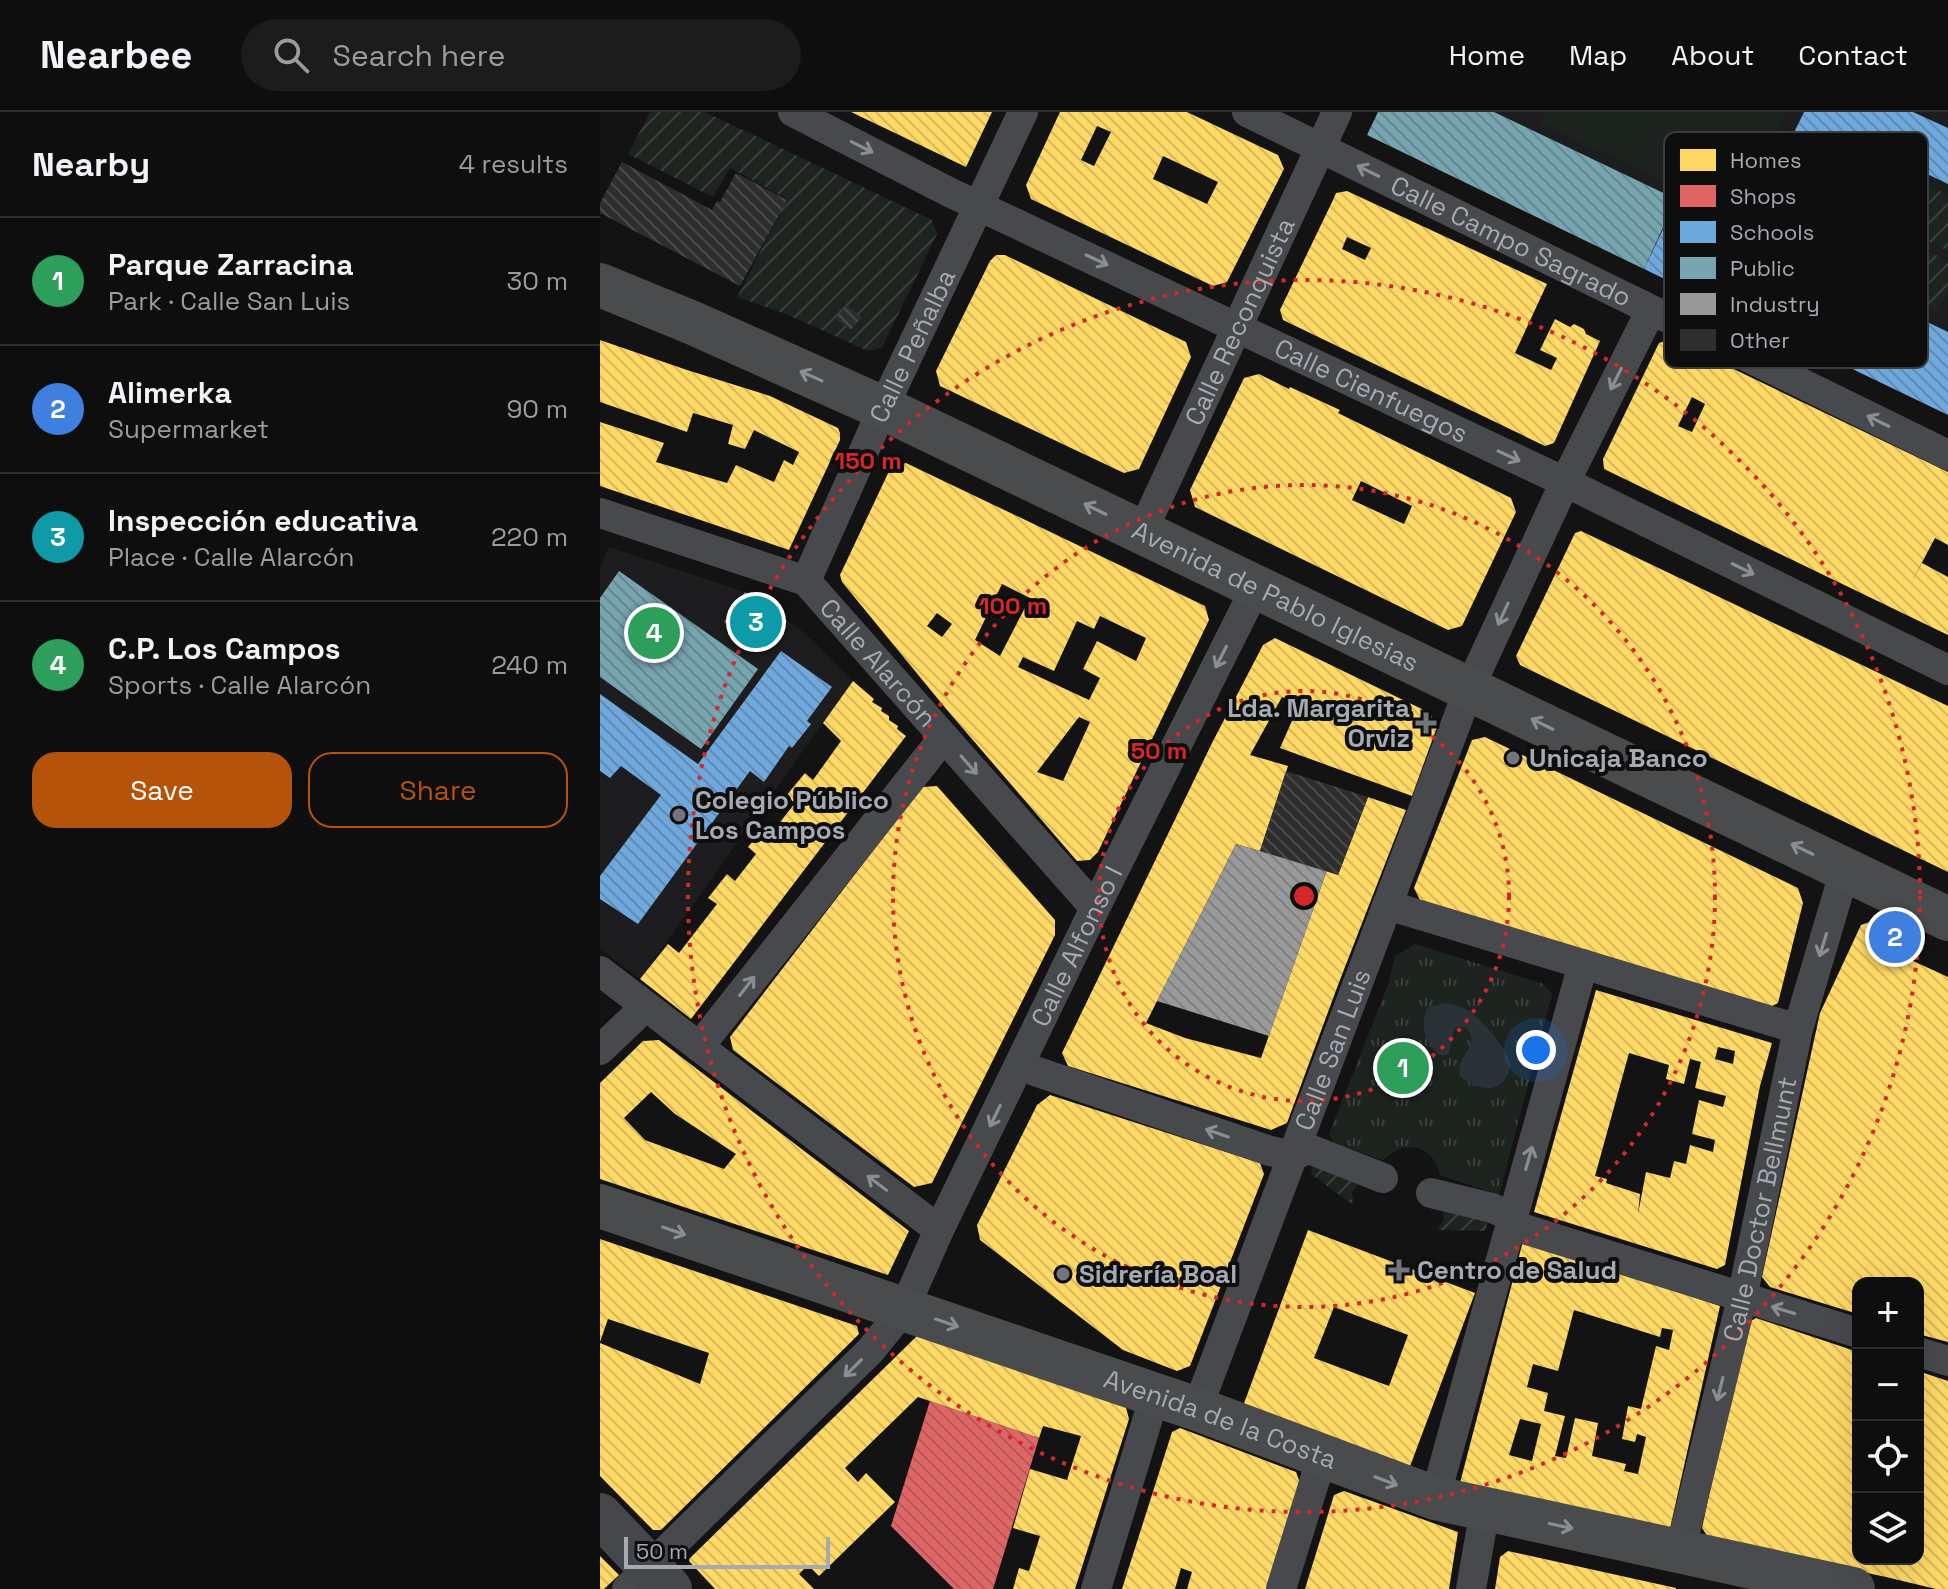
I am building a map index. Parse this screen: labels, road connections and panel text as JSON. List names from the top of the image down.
{
  "streets": {
    "main road": ["Avenida de Pablo Iglesias", "Avenida de la Costa"],
    "street": [
      "Calle Campo Sagrado",
      "Calle Reconquista",
      "Calle Peñalba",
      "Calle Cienfuegos",
      "Calle Alarcón",
      "Calle Alfonso I",
      "Calle San Luis",
      "Calle Doctor Bellmunt"
    ]
  },
  "crossings": [
    ["Calle Campo Sagrado", "Calle Reconquista"],
    ["Calle Campo Sagrado", "Calle San Luis"],
    ["Calle Reconquista", "Calle Cienfuegos"],
    ["Calle Reconquista", "Avenida de Pablo Iglesias"],
    ["Calle Peñalba", "Calle Cienfuegos"],
    ["Calle Peñalba", "Avenida de Pablo Iglesias"],
    ["Calle Peñalba", "Calle Alarcón"],
    ["Calle Cienfuegos", "Calle San Luis"],
    ["Avenida de Pablo Iglesias", "Calle Alfonso I"],
    ["Avenida de Pablo Iglesias", "Calle San Luis"],
    ["Avenida de Pablo Iglesias", "Calle Doctor Bellmunt"],
    ["Calle Alarcón", "Calle Alfonso I"],
    ["Calle Alfonso I", "Avenida de la Costa"],
    ["Calle San Luis", "Avenida de la Costa"],
    ["Calle Doctor Bellmunt", "Avenida de la Costa"]
  ],
  "one_way": [
    "Calle Campo Sagrado",
    "Calle Cienfuegos",
    "Avenida de Pablo Iglesias",
    "Calle Alfonso I",
    "Calle San Luis",
    "Avenida de la Costa"
  ],
  "places": {
    "health": ["Lda. Margarita Orviz", "Centro de Salud"],
    "other": ["Unicaja Banco", "Colegio Público Los Campos", "Sidrería Boal"]
  },
  "legend": [
    "Homes",
    "Shops",
    "Schools",
    "Public",
    "Industry",
    "Other"
  ],
  "scale_bar": "50 m",
  "page": {
    "header": "Nearbee",
    "search": "Search here",
    "nav": [
      "Home",
      "Map",
      "About",
      "Contact"
    ],
    "heading": ["Nearby", "4 results"],
    "list": [
      {
        "mark": "1",
        "name": "Parque Zarracina",
        "note": "Park · Calle San Luis",
        "value": "30 m"
      },
      {
        "mark": "2",
        "name": "Alimerka",
        "note": "Supermarket",
        "value": "90 m"
      },
      {
        "mark": "3",
        "name": "Inspección educativa",
        "note": "Place · Calle Alarcón",
        "value": "220 m"
      },
      {
        "mark": "4",
        "name": "C.P. Los Campos",
        "note": "Sports · Calle Alarcón",
        "value": "240 m"
      }
    ],
    "pins": [
      "3",
      "4",
      "2",
      "1"
    ],
    "buttons": ["Save", "Share"],
    "map_buttons": ["+", "−"],
    "scale": "50 m"
  },
  "rings": ["150 m", "100 m", "50 m"]
}
